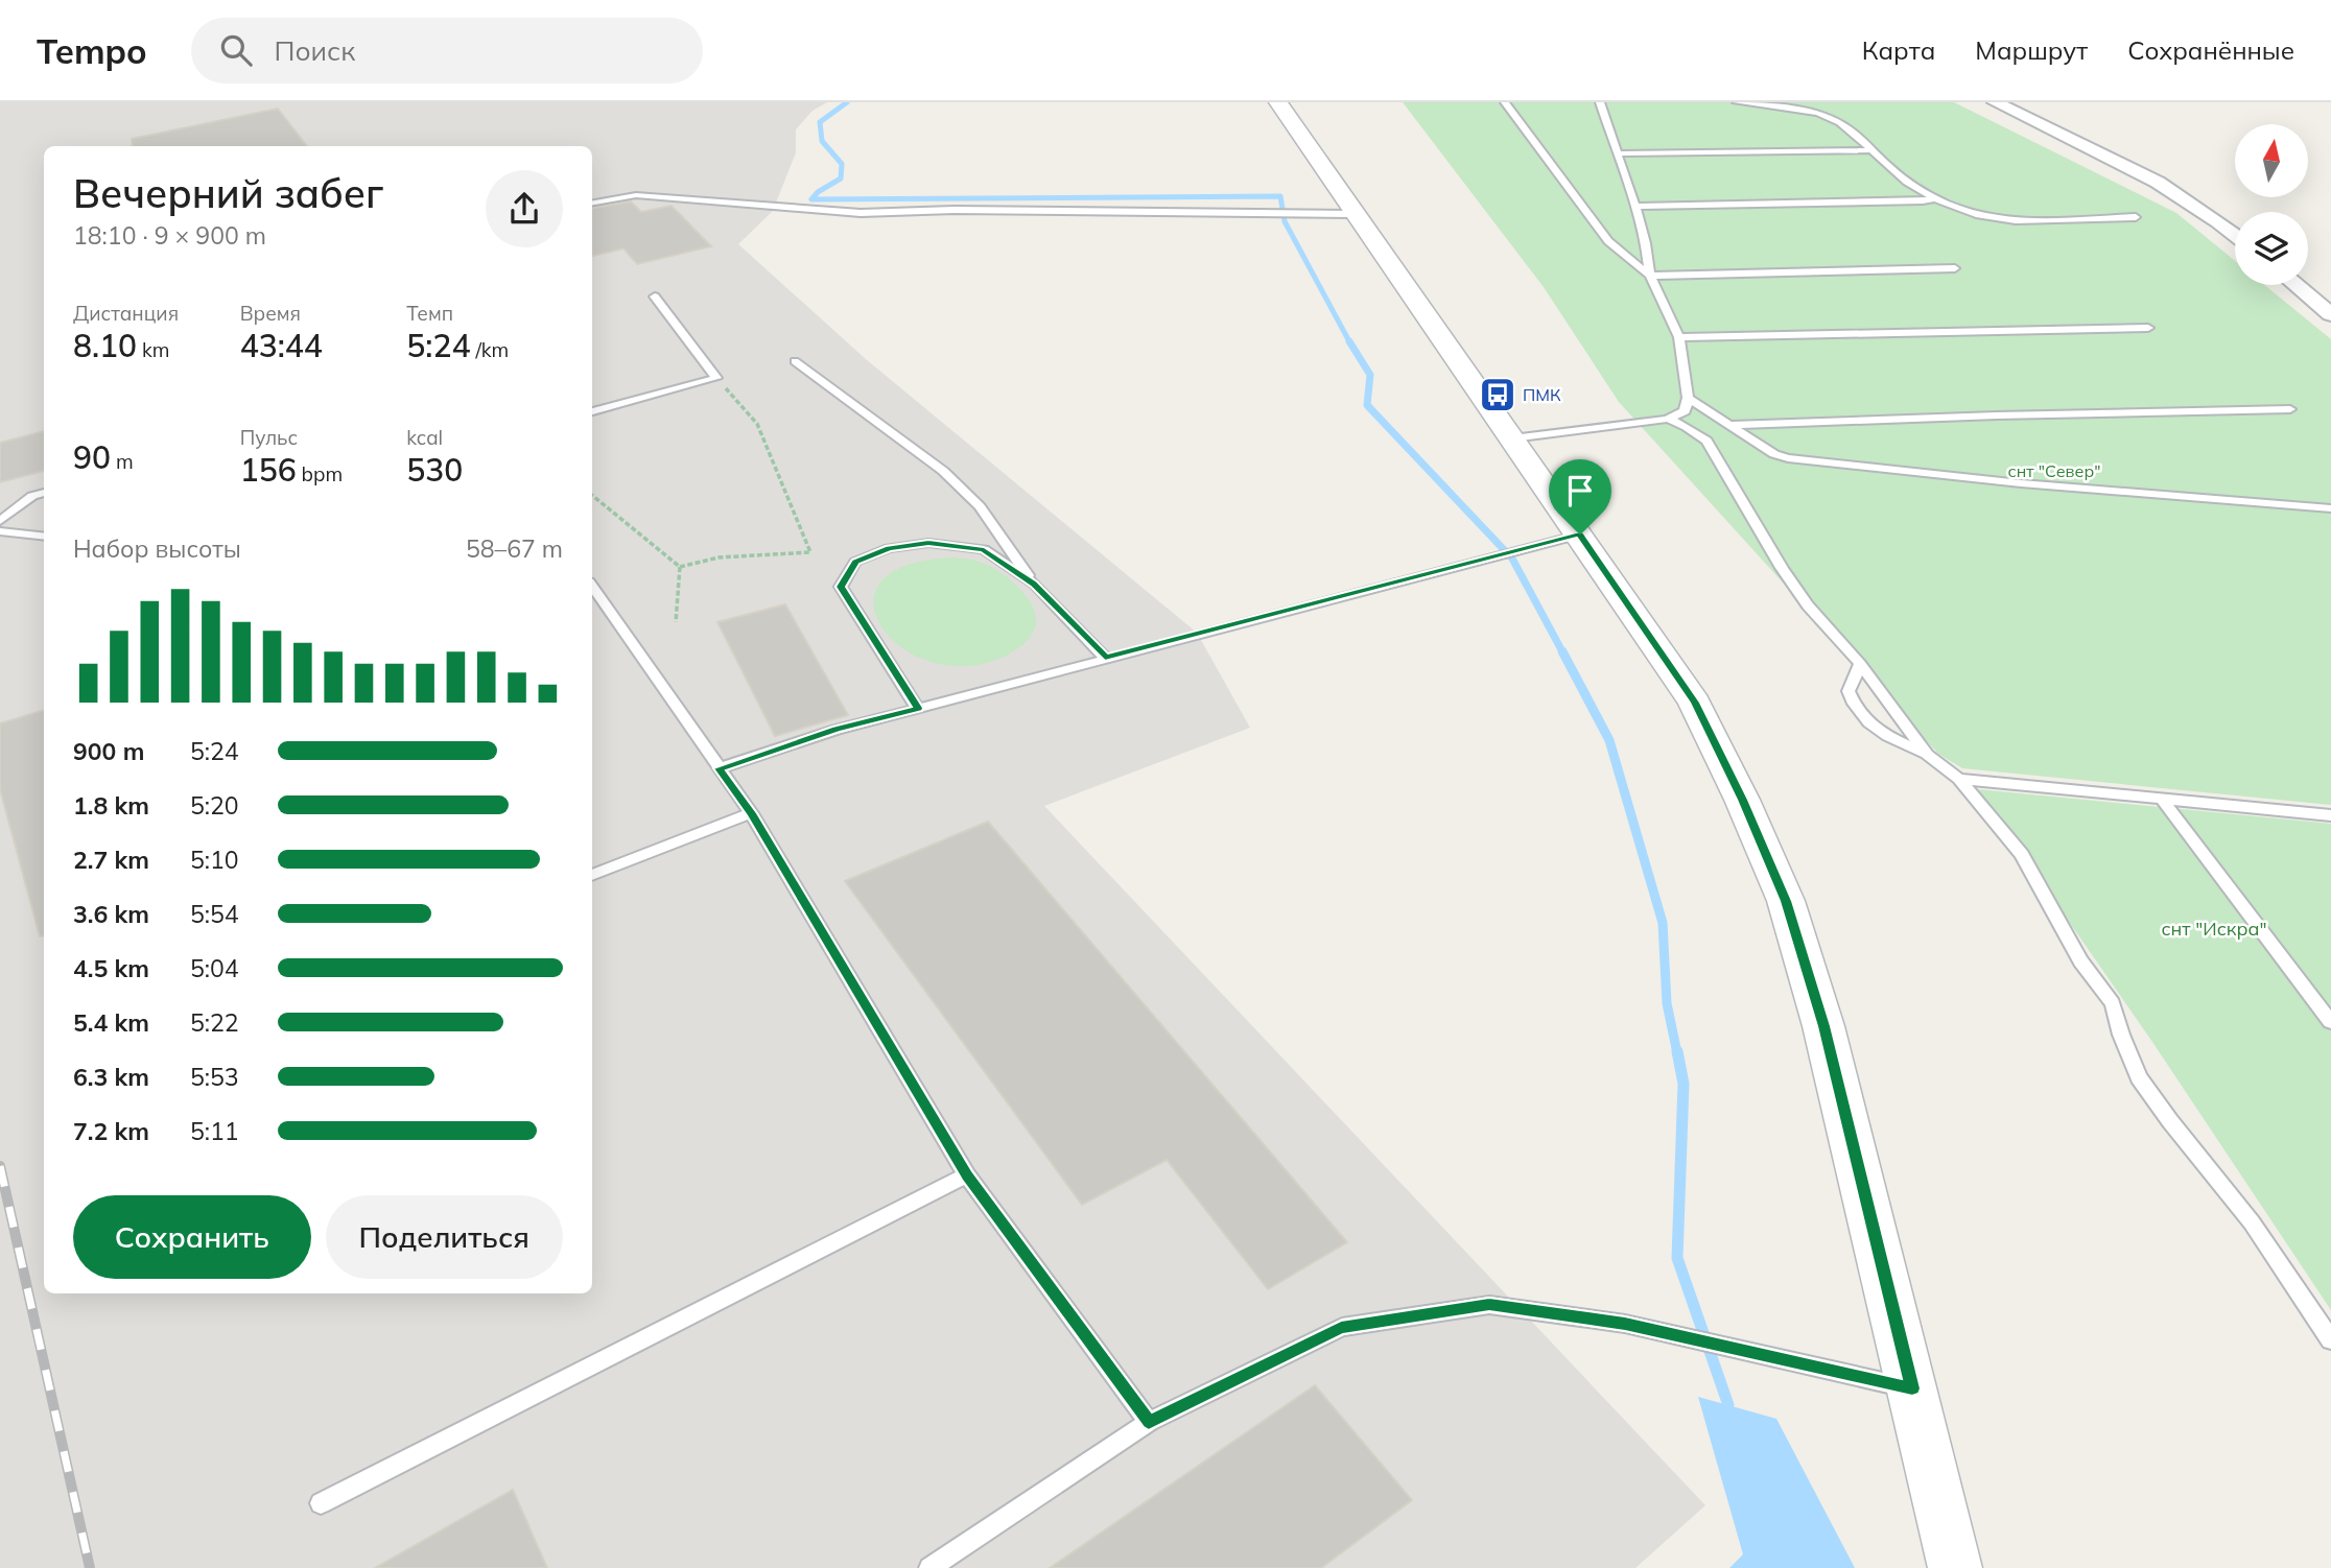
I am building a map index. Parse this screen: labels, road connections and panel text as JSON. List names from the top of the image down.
{
  "parks": ["снт \"Север\"", "снт \"Искра\""],
  "places": {
    "bus stop": ["ПМК"]
  },
  "north": "top",
  "page": {
    "header": "Tempo",
    "search": "Поиск",
    "nav": ["Карта", "Маршрут", "Сохранённые"],
    "heading": ["Вечерний забег", "18:10 · 9 × 900 m"],
    "stats": [
      ["Дистанция", "8.10 km"],
      ["Время", "43:44"],
      ["Темп", "5:24 /km"],
      ["90 m"],
      ["Пульс", "156 bpm"],
      ["kcal", "530"]
    ],
    "chart": ["Набор высоты", "58–67 m"],
    "list": [
      {
        "name": "900 m",
        "note": "5:24"
      },
      {
        "name": "1.8 km",
        "note": "5:20"
      },
      {
        "name": "2.7 km",
        "note": "5:10"
      },
      {
        "name": "3.6 km",
        "note": "5:54"
      },
      {
        "name": "4.5 km",
        "note": "5:04"
      },
      {
        "name": "5.4 km",
        "note": "5:22"
      },
      {
        "name": "6.3 km",
        "note": "5:53"
      },
      {
        "name": "7.2 km",
        "note": "5:11"
      }
    ],
    "buttons": ["Сохранить", "Поделиться"]
  }
}
